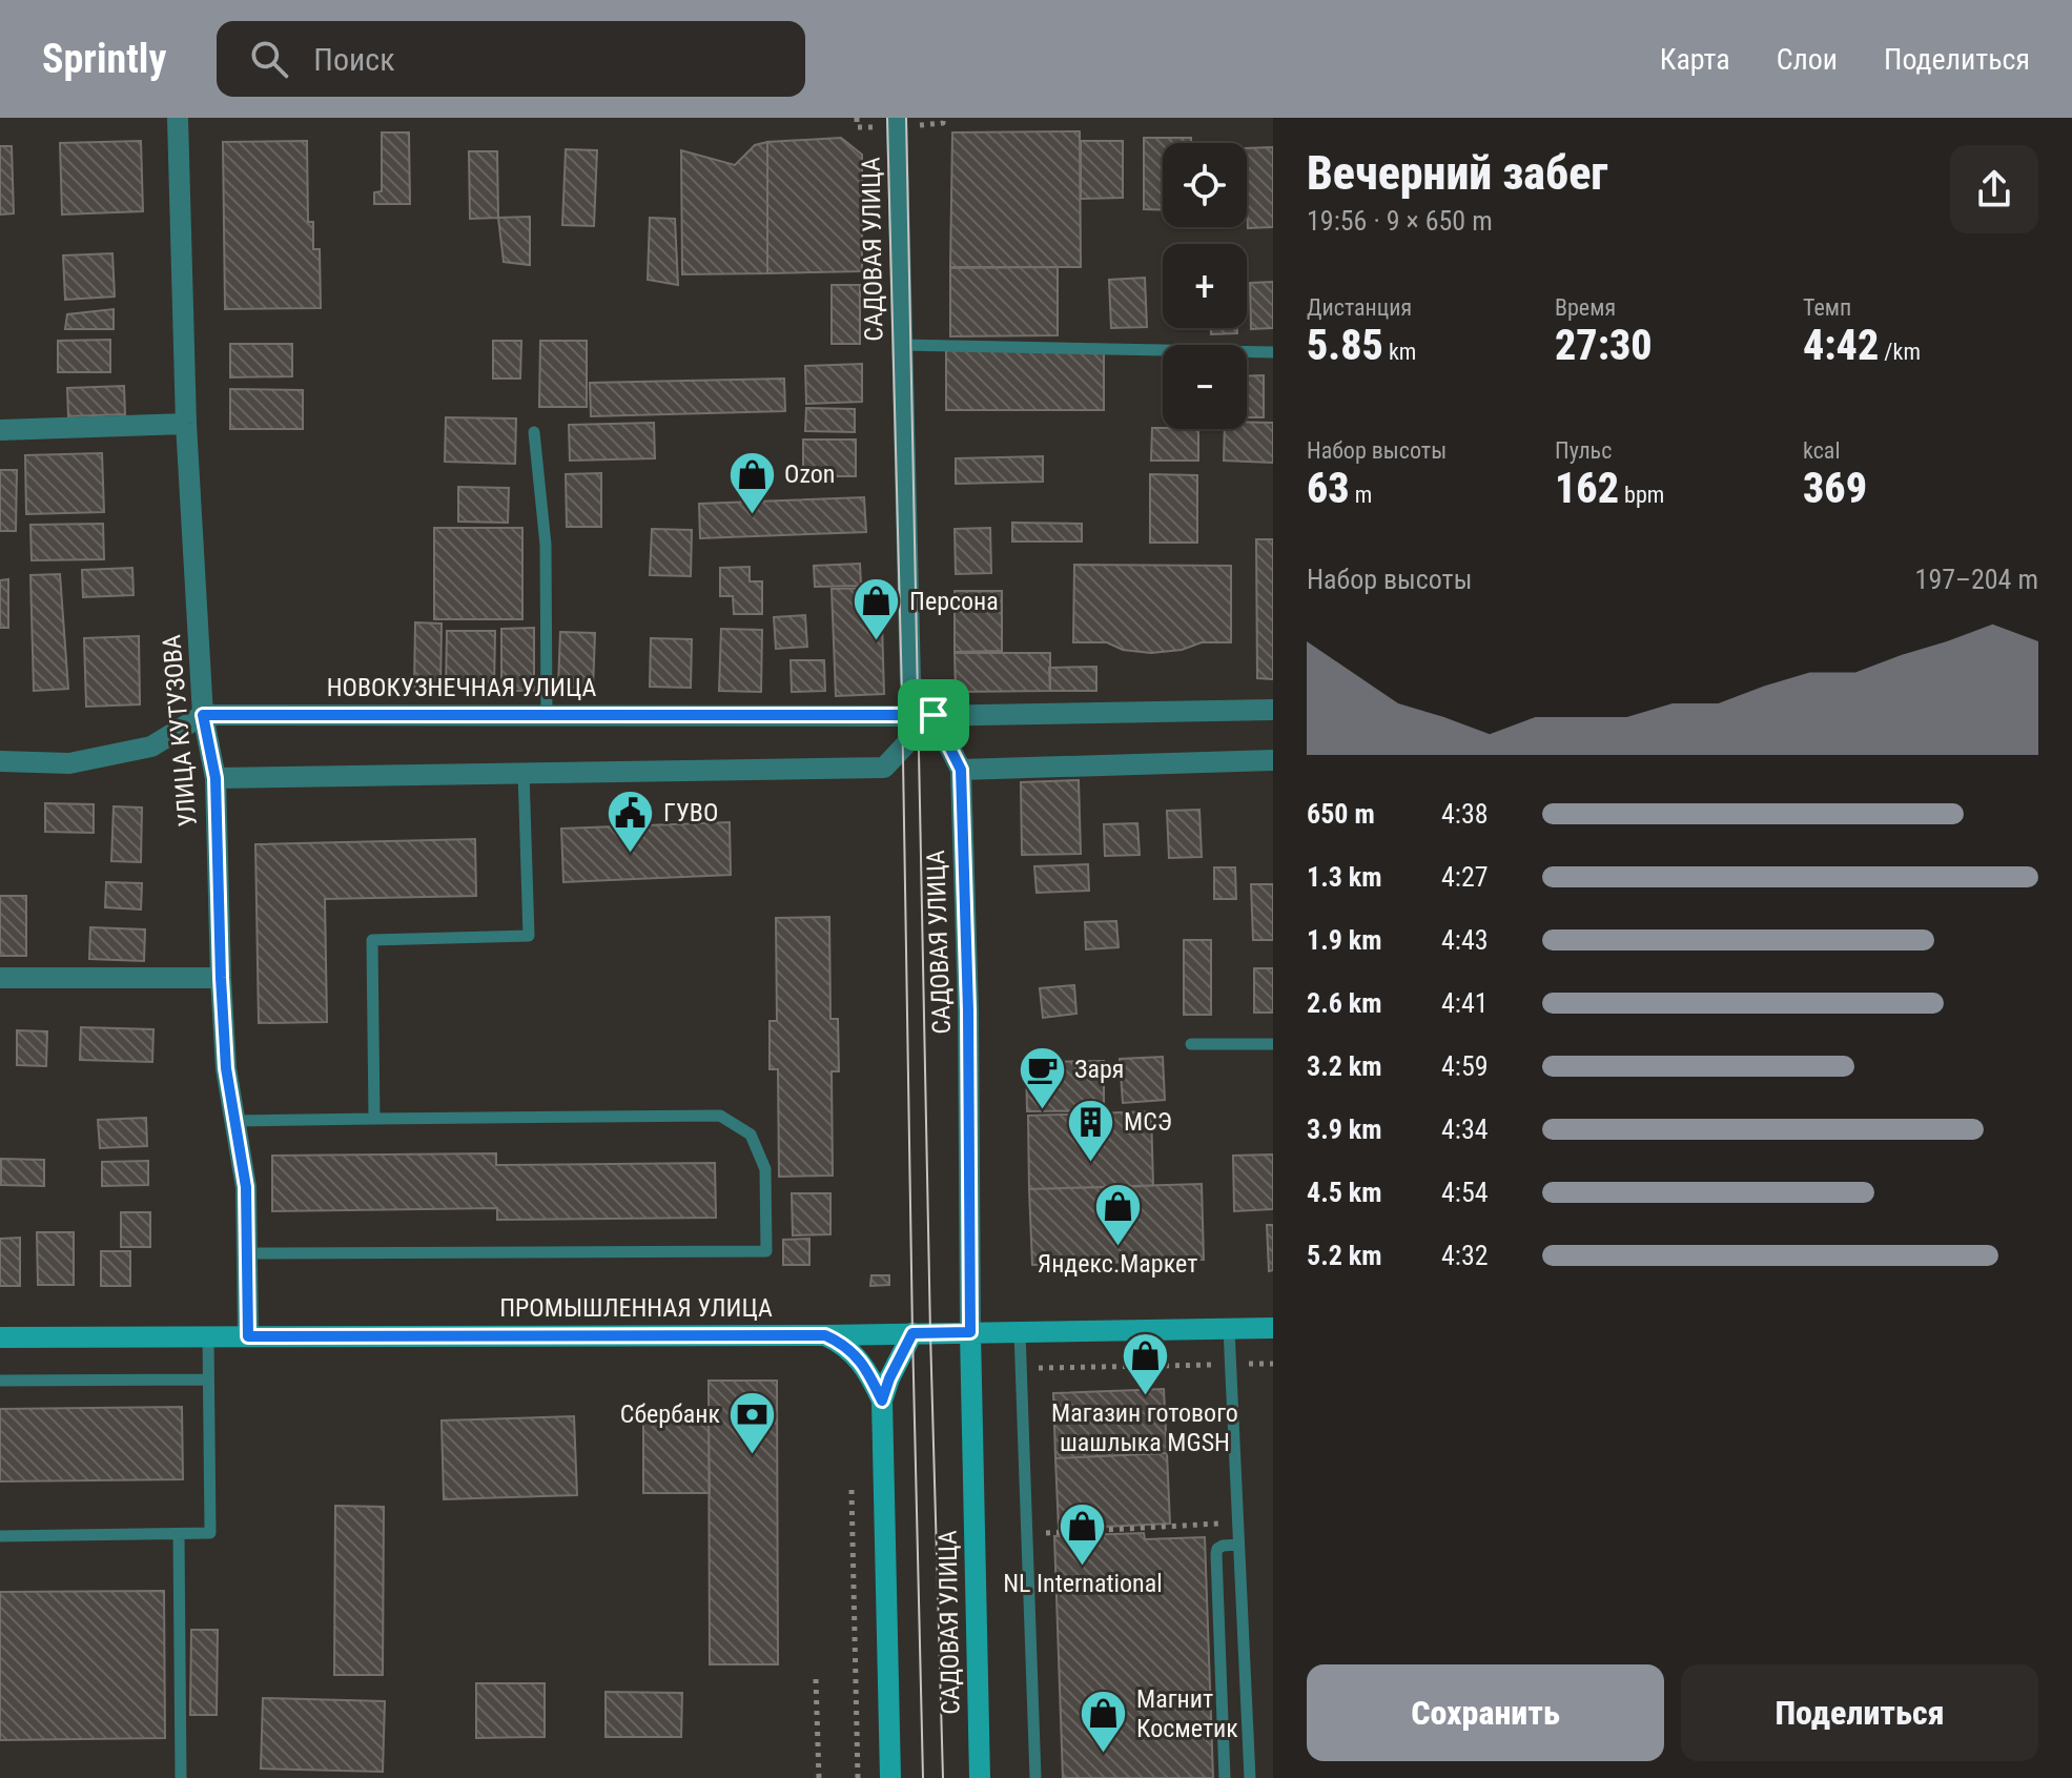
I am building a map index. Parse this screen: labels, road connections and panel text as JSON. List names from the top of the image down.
{
  "streets": {
    "main road": ["САДОВАЯ УЛИЦА", "ПРОМЫШЛЕННАЯ УЛИЦА"],
    "street": ["НОВОКУЗНЕЧНАЯ УЛИЦА", "УЛИЦА КУТУЗОВА"]
  },
  "crossings": [
    ["САДОВАЯ УЛИЦА", "НОВОКУЗНЕЧНАЯ УЛИЦА"],
    ["САДОВАЯ УЛИЦА", "ПРОМЫШЛЕННАЯ УЛИЦА"],
    ["НОВОКУЗНЕЧНАЯ УЛИЦА", "УЛИЦА КУТУЗОВА"],
    ["УЛИЦА КУТУЗОВА", "ПРОМЫШЛЕННАЯ УЛИЦА"]
  ],
  "places": {
    "shop": [
      "Ozon",
      "Персона",
      "Яндекс.Маркет",
      "Магазин готового шашлыка MGSH",
      "NL International",
      "Магнит Косметик"
    ],
    "public building": ["ГУВО"],
    "cafe": ["Заря"],
    "building": ["МСЭ"],
    "bank": ["Сбербанк"]
  },
  "page": {
    "header": "Sprintly",
    "search": "Поиск",
    "nav": ["Карта", "Слои", "Поделиться"],
    "heading": ["Вечерний забег", "19:56 · 9 × 650 m"],
    "map_buttons": ["+", "−"],
    "stats": [
      ["Дистанция", "5.85 km"],
      ["Время", "27:30"],
      ["Темп", "4:42 /km"],
      ["Набор высоты", "63 m"],
      ["Пульс", "162 bpm"],
      ["kcal", "369"]
    ],
    "chart": ["Набор высоты", "197–204 m"],
    "list": [
      {
        "name": "650 m",
        "note": "4:38"
      },
      {
        "name": "1.3 km",
        "note": "4:27"
      },
      {
        "name": "1.9 km",
        "note": "4:43"
      },
      {
        "name": "2.6 km",
        "note": "4:41"
      },
      {
        "name": "3.2 km",
        "note": "4:59"
      },
      {
        "name": "3.9 km",
        "note": "4:34"
      },
      {
        "name": "4.5 km",
        "note": "4:54"
      },
      {
        "name": "5.2 km",
        "note": "4:32"
      }
    ],
    "buttons": ["Сохранить", "Поделиться"]
  }
}
